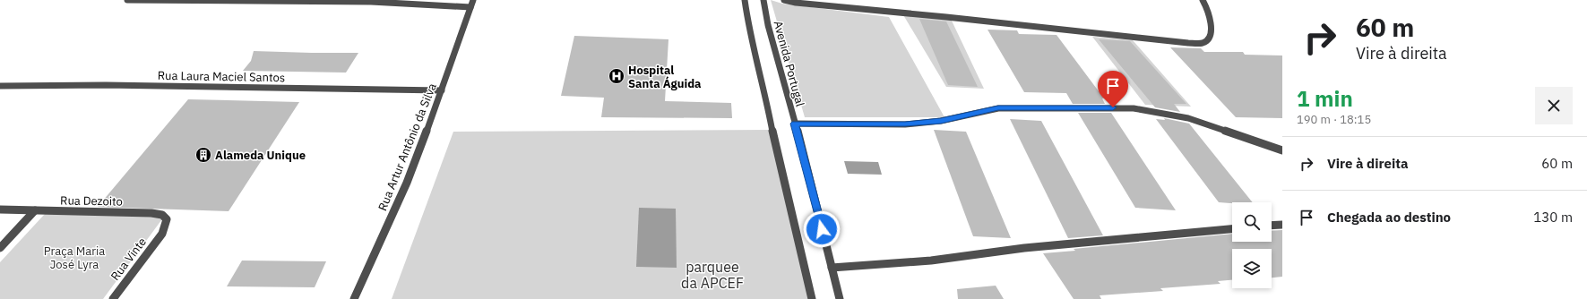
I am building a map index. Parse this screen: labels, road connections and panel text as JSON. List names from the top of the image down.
{
  "streets": {
    "street": [
      "Avenida Portugal",
      "Rua Laura Maciel Santos",
      "Rua Artur Antônio da Silva",
      "Rua Dezoito",
      "Rua Vinte"
    ]
  },
  "crossings": [
    ["Rua Laura Maciel Santos", "Rua Artur Antônio da Silva"],
    ["Rua Dezoito", "Rua Vinte"]
  ],
  "parks": ["Praça Maria José Lyra", "parquee da APCEF"],
  "places": {
    "hospital": ["Hospital Santa Águida"],
    "building": ["Alameda Unique"]
  },
  "page": {
    "turn": ["60 m", "Vire à direita"],
    "heading": ["1 min", "190 m · 18:15"],
    "list": [
      {
        "name": "Vire à direita",
        "value": "60 m"
      },
      {
        "name": "Chegada ao destino",
        "value": "130 m"
      }
    ]
  }
}
